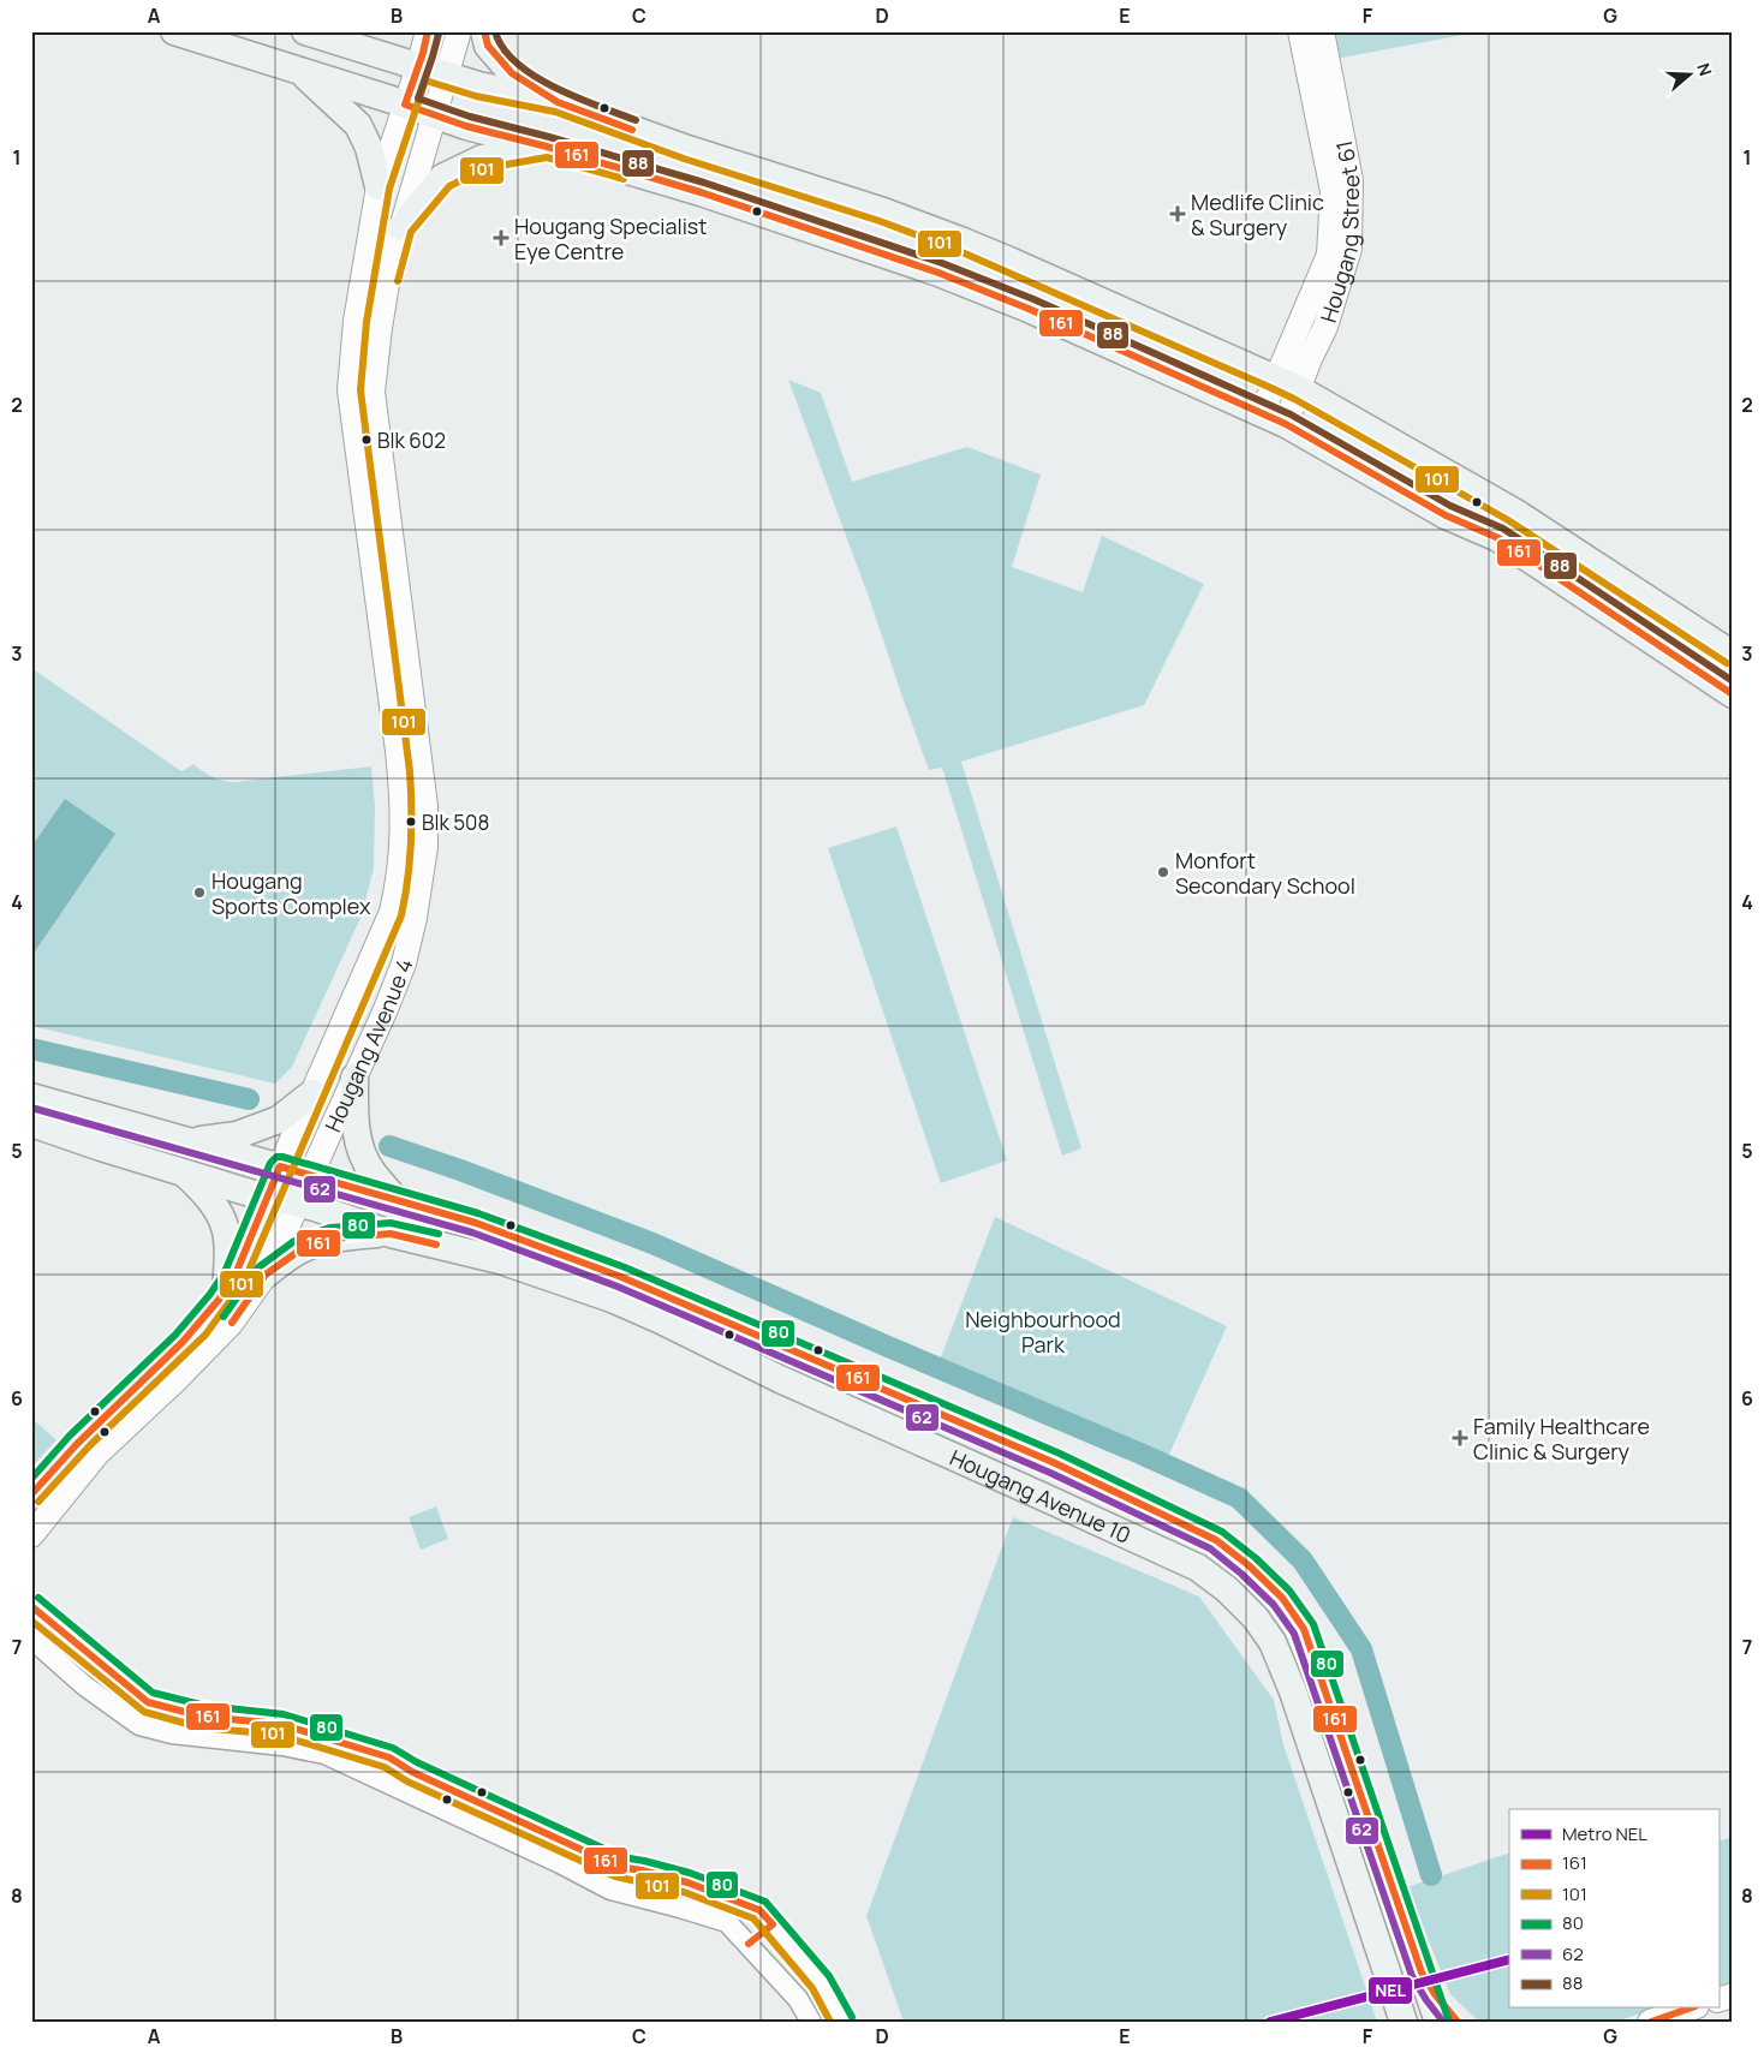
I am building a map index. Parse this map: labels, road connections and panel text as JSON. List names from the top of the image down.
{
  "streets": {
    "main road": ["Hougang Avenue 10"],
    "street": ["Hougang Street 61", "Hougang Avenue 4"]
  },
  "crossings": [
    ["Hougang Avenue 4", "Hougang Avenue 10"]
  ],
  "parks": ["Neighbourhood Park"],
  "places": {
    "health": ["Medlife Clinic & Surgery", "Hougang Specialist Eye Centre", "Family Healthcare Clinic & Surgery"],
    "other": [
      "Blk 602",
      "Blk 508",
      "Monfort Secondary School",
      "Hougang Sports Complex"
    ]
  },
  "lines": [
    "transit line 161",
    "transit line 88",
    "transit line 101",
    "transit line 62",
    "transit line 80",
    "metro line NEL"
  ],
  "legend": [
    "Metro NEL",
    "161",
    "101",
    "80",
    "62",
    "88"
  ],
  "north": "right",
  "grid": {
    "columns": [
      "A",
      "B",
      "C",
      "D",
      "E",
      "F",
      "G"
    ],
    "rows": [
      "1",
      "2",
      "3",
      "4",
      "5",
      "6",
      "7",
      "8"
    ]
  }
}
